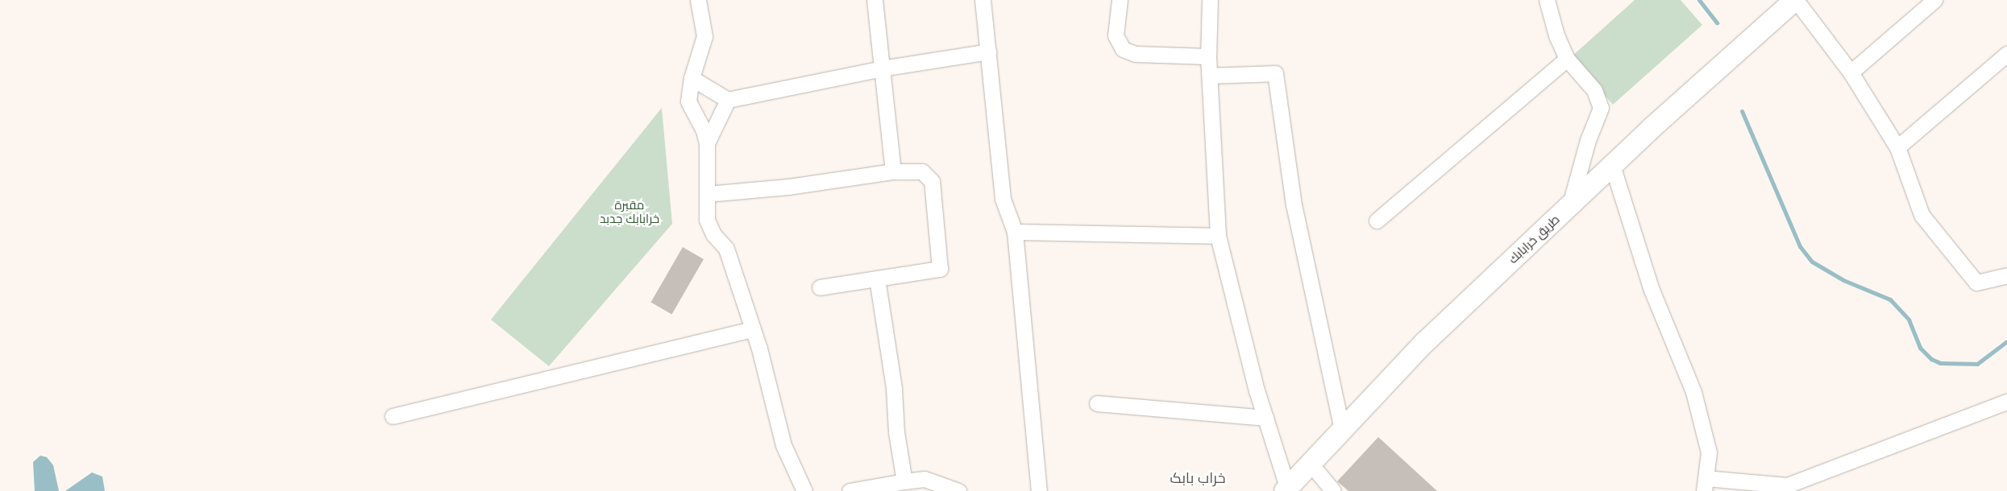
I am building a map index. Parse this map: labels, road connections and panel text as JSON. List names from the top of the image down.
{
  "streets": {
    "main road": ["طريق خرابابك"]
  },
  "districts": ["خراب بابک"],
  "parks": ["مقبرة خرابابك جدبد"]
}
